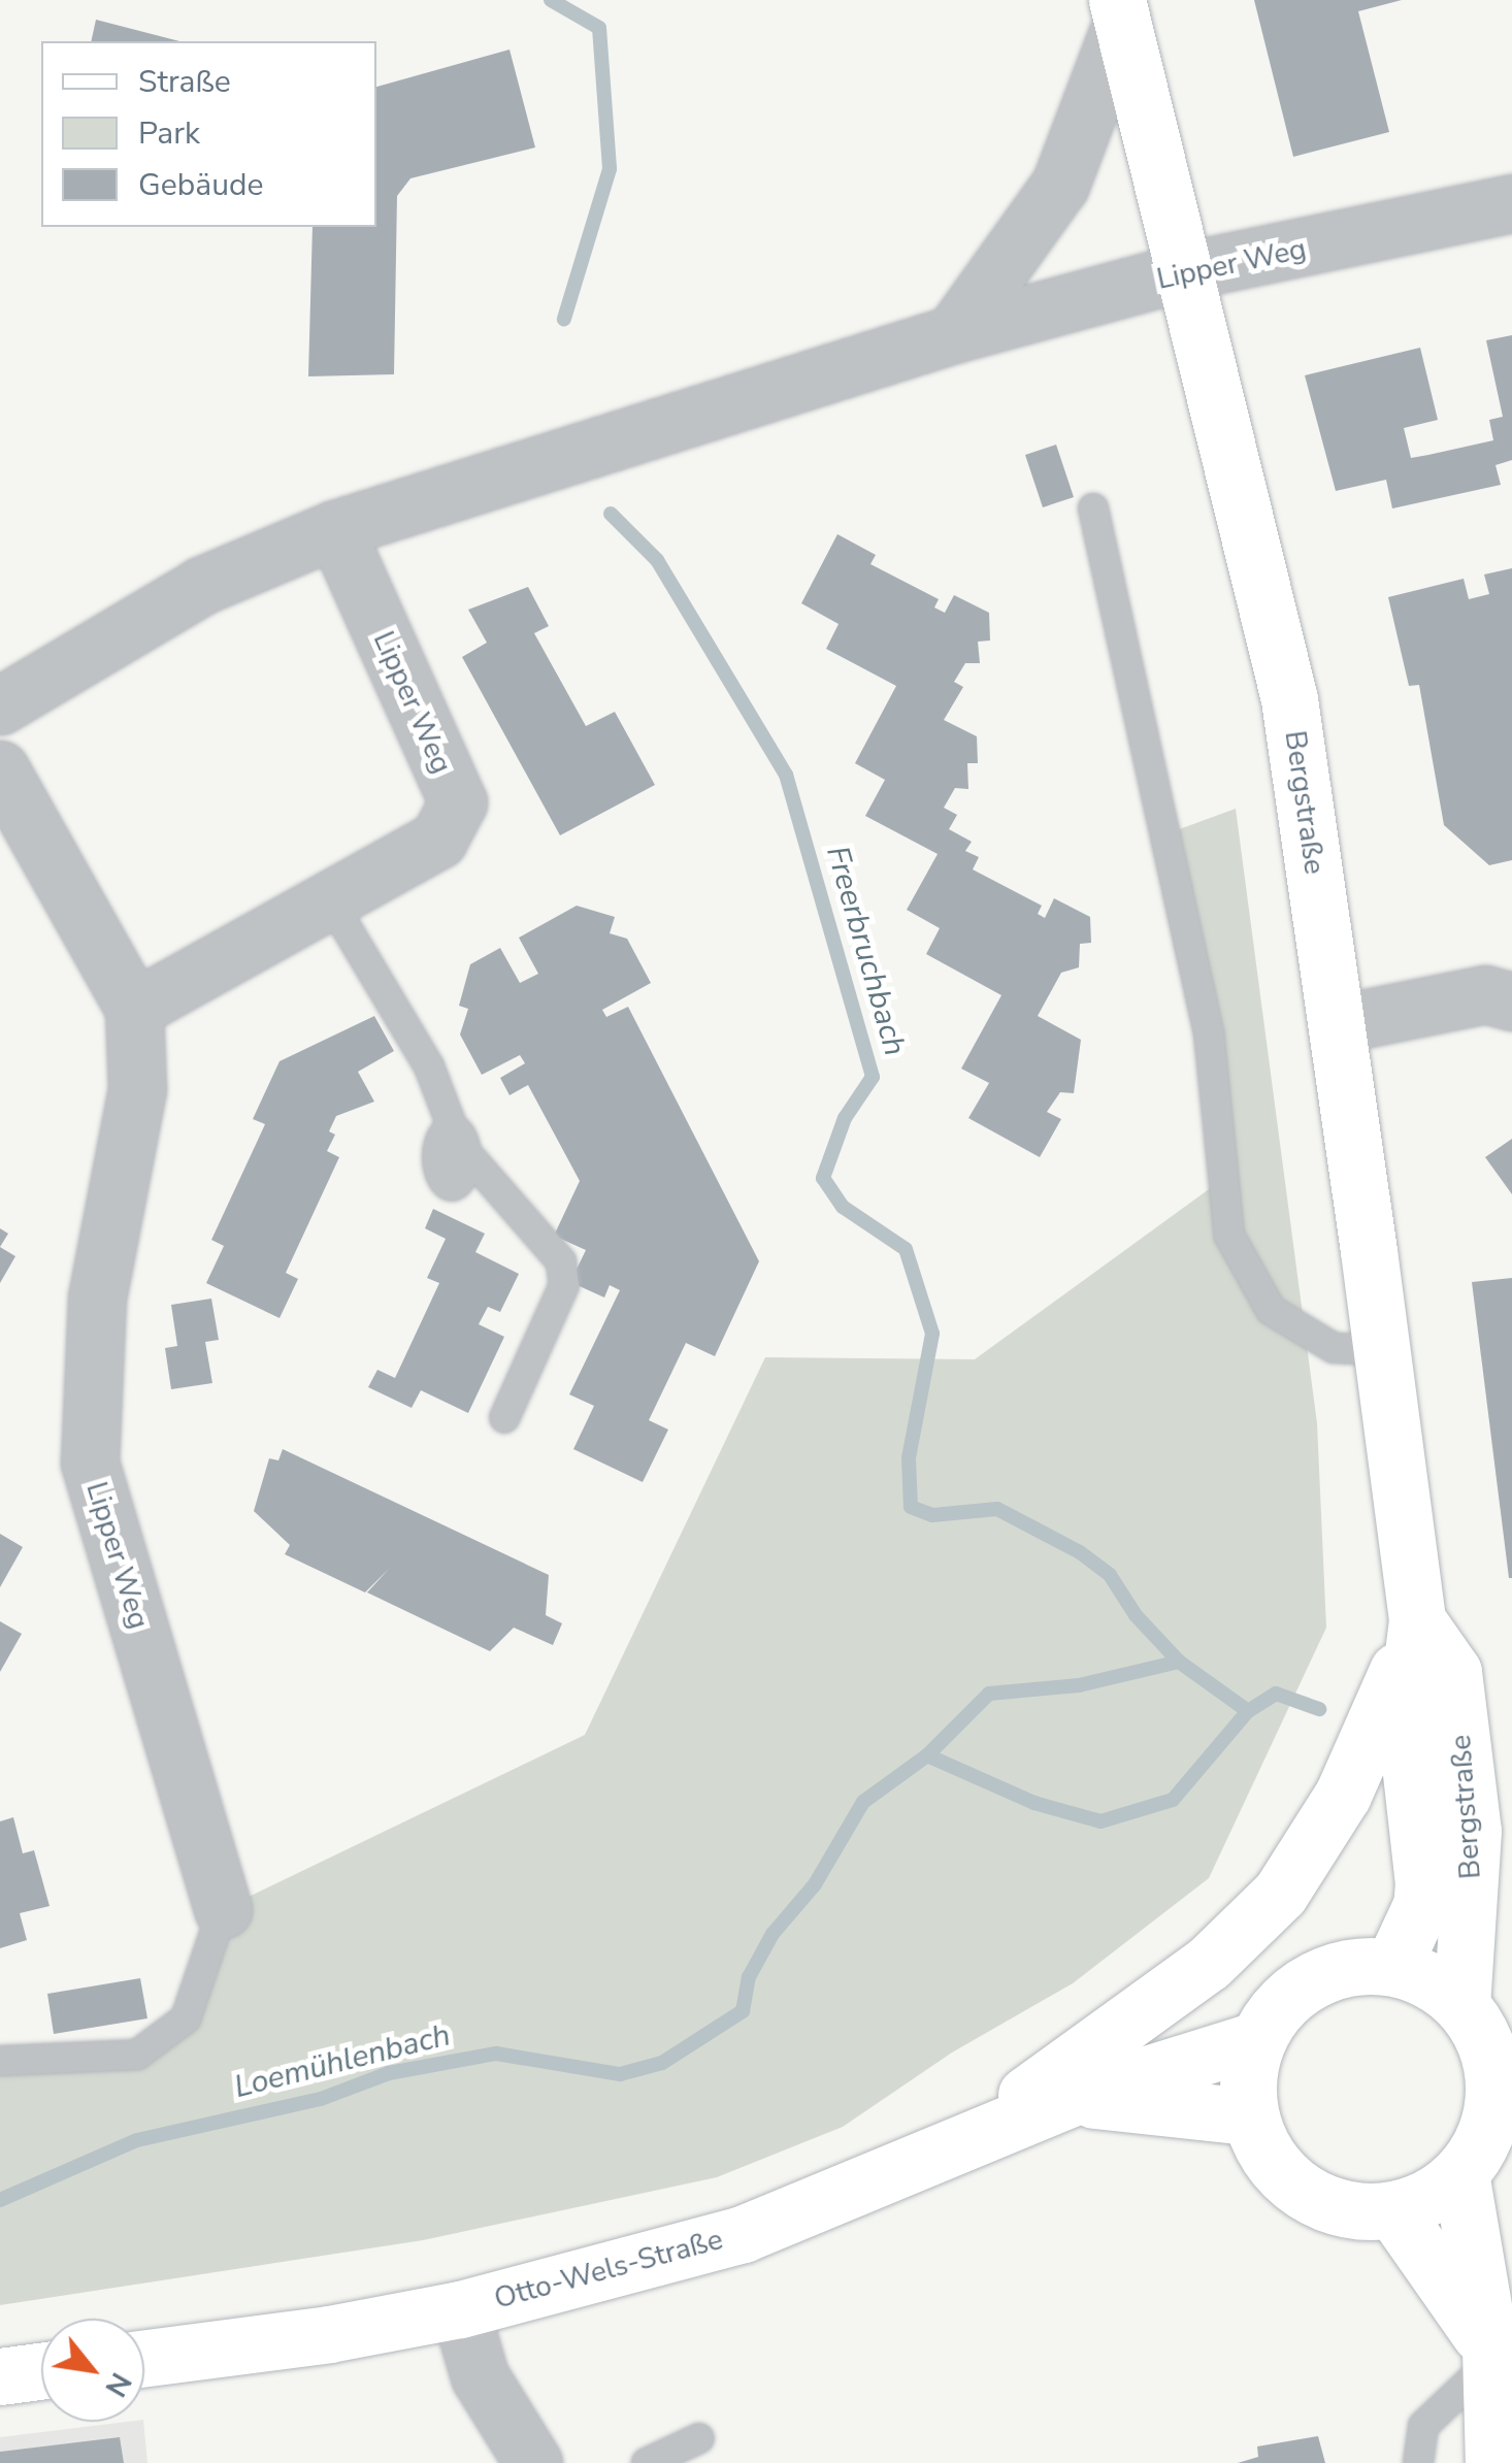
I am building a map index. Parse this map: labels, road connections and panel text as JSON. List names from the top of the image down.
{
  "streets": {
    "main road": ["Bergstraße", "Otto-Wels-Straße"],
    "street": ["Lipper Weg"]
  },
  "crossings": [
    ["Lipper Weg", "Bergstraße"],
    ["Bergstraße", "Otto-Wels-Straße"]
  ],
  "water": ["Freerbruchbach", "Loemühlenbach"],
  "legend": ["Straße", "Park", "Gebäude"],
  "north": "bottom right"
}
